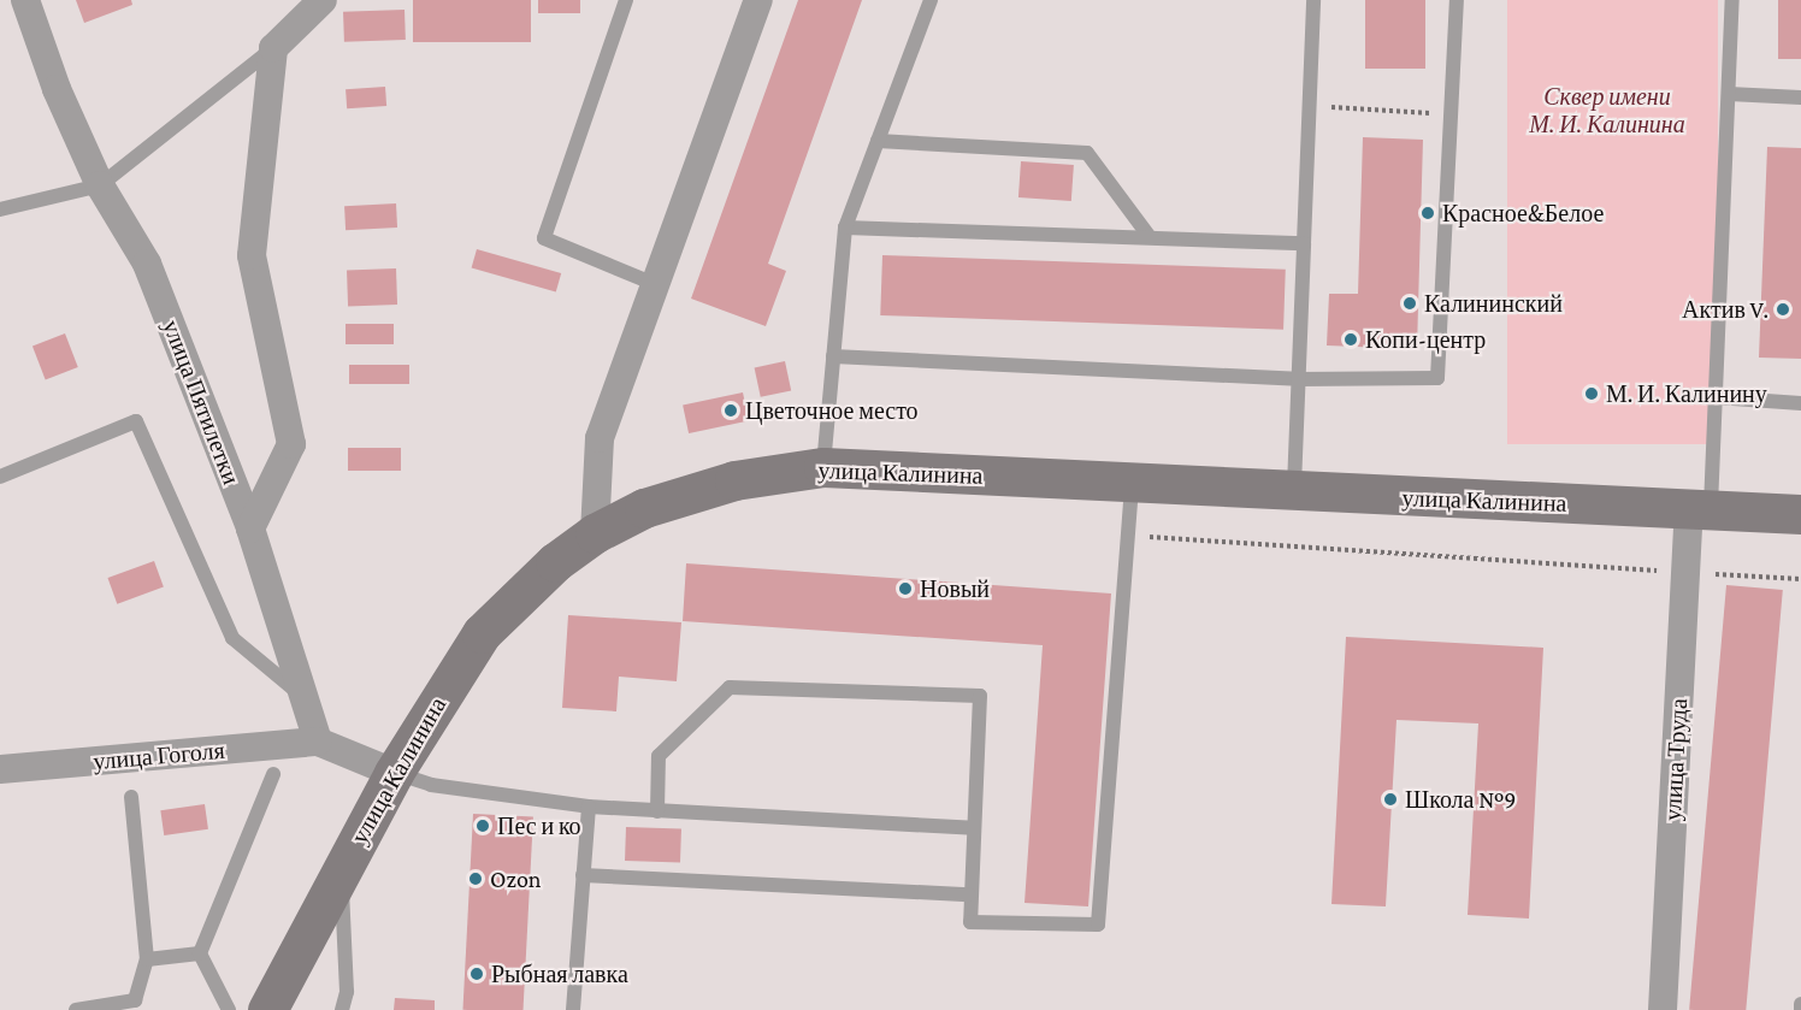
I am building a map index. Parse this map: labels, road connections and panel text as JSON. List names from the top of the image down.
{
  "streets": {
    "street": [
      "улица Пятилетки",
      "улица Калинина",
      "улица Гоголя",
      "улица Труда"
    ]
  },
  "crossings": [
    ["улица Пятилетки", "улица Гоголя"],
    ["улица Калинина", "улица Труда"]
  ],
  "parks": ["Сквер имени М. И. Калинина"],
  "places": [
    "Красное&Белое",
    "Калининский",
    "Актив V.",
    "Копи-центр",
    "М. И. Калинину",
    "Цветочное место",
    "Новый",
    "Школа №9",
    "Пес и ко",
    "Ozon",
    "Рыбная лавка"
  ]
}
